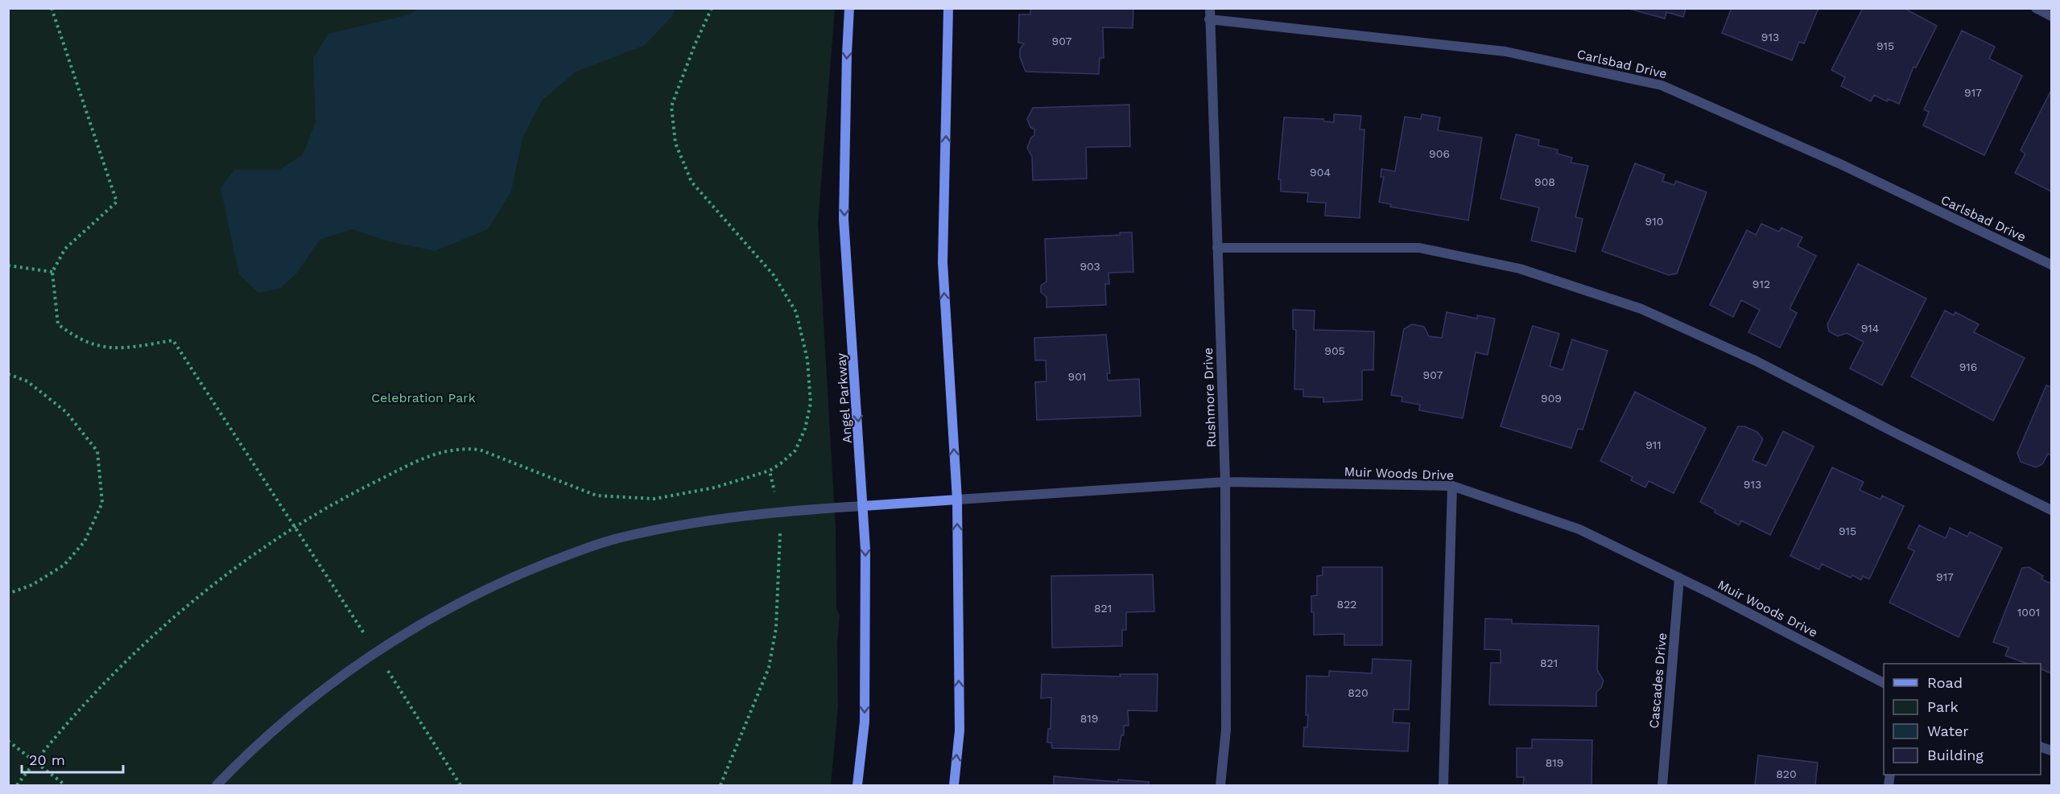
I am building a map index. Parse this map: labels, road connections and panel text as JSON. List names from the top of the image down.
{
  "streets": {
    "main road": ["Angel Parkway"],
    "street": [
      "Carlsbad Drive",
      "Rushmore Drive",
      "Muir Woods Drive",
      "Cascades Drive"
    ]
  },
  "crossings": [
    ["Carlsbad Drive", "Rushmore Drive"],
    ["Rushmore Drive", "Muir Woods Drive"],
    ["Muir Woods Drive", "Cascades Drive"]
  ],
  "one_way": ["Angel Parkway"],
  "parks": ["Celebration Park"],
  "house_numbers": [
    "913",
    "907",
    "915",
    "917",
    "906",
    "904",
    "908",
    "910",
    "903",
    "912",
    "914",
    "905",
    "916",
    "907",
    "901",
    "909",
    "911",
    "913",
    "915",
    "917",
    "822",
    "821",
    "1001",
    "821",
    "820",
    "819",
    "819",
    "820"
  ],
  "legend": [
    "Road",
    "Park",
    "Water",
    "Building"
  ],
  "scale_bar": "20 m"
}
